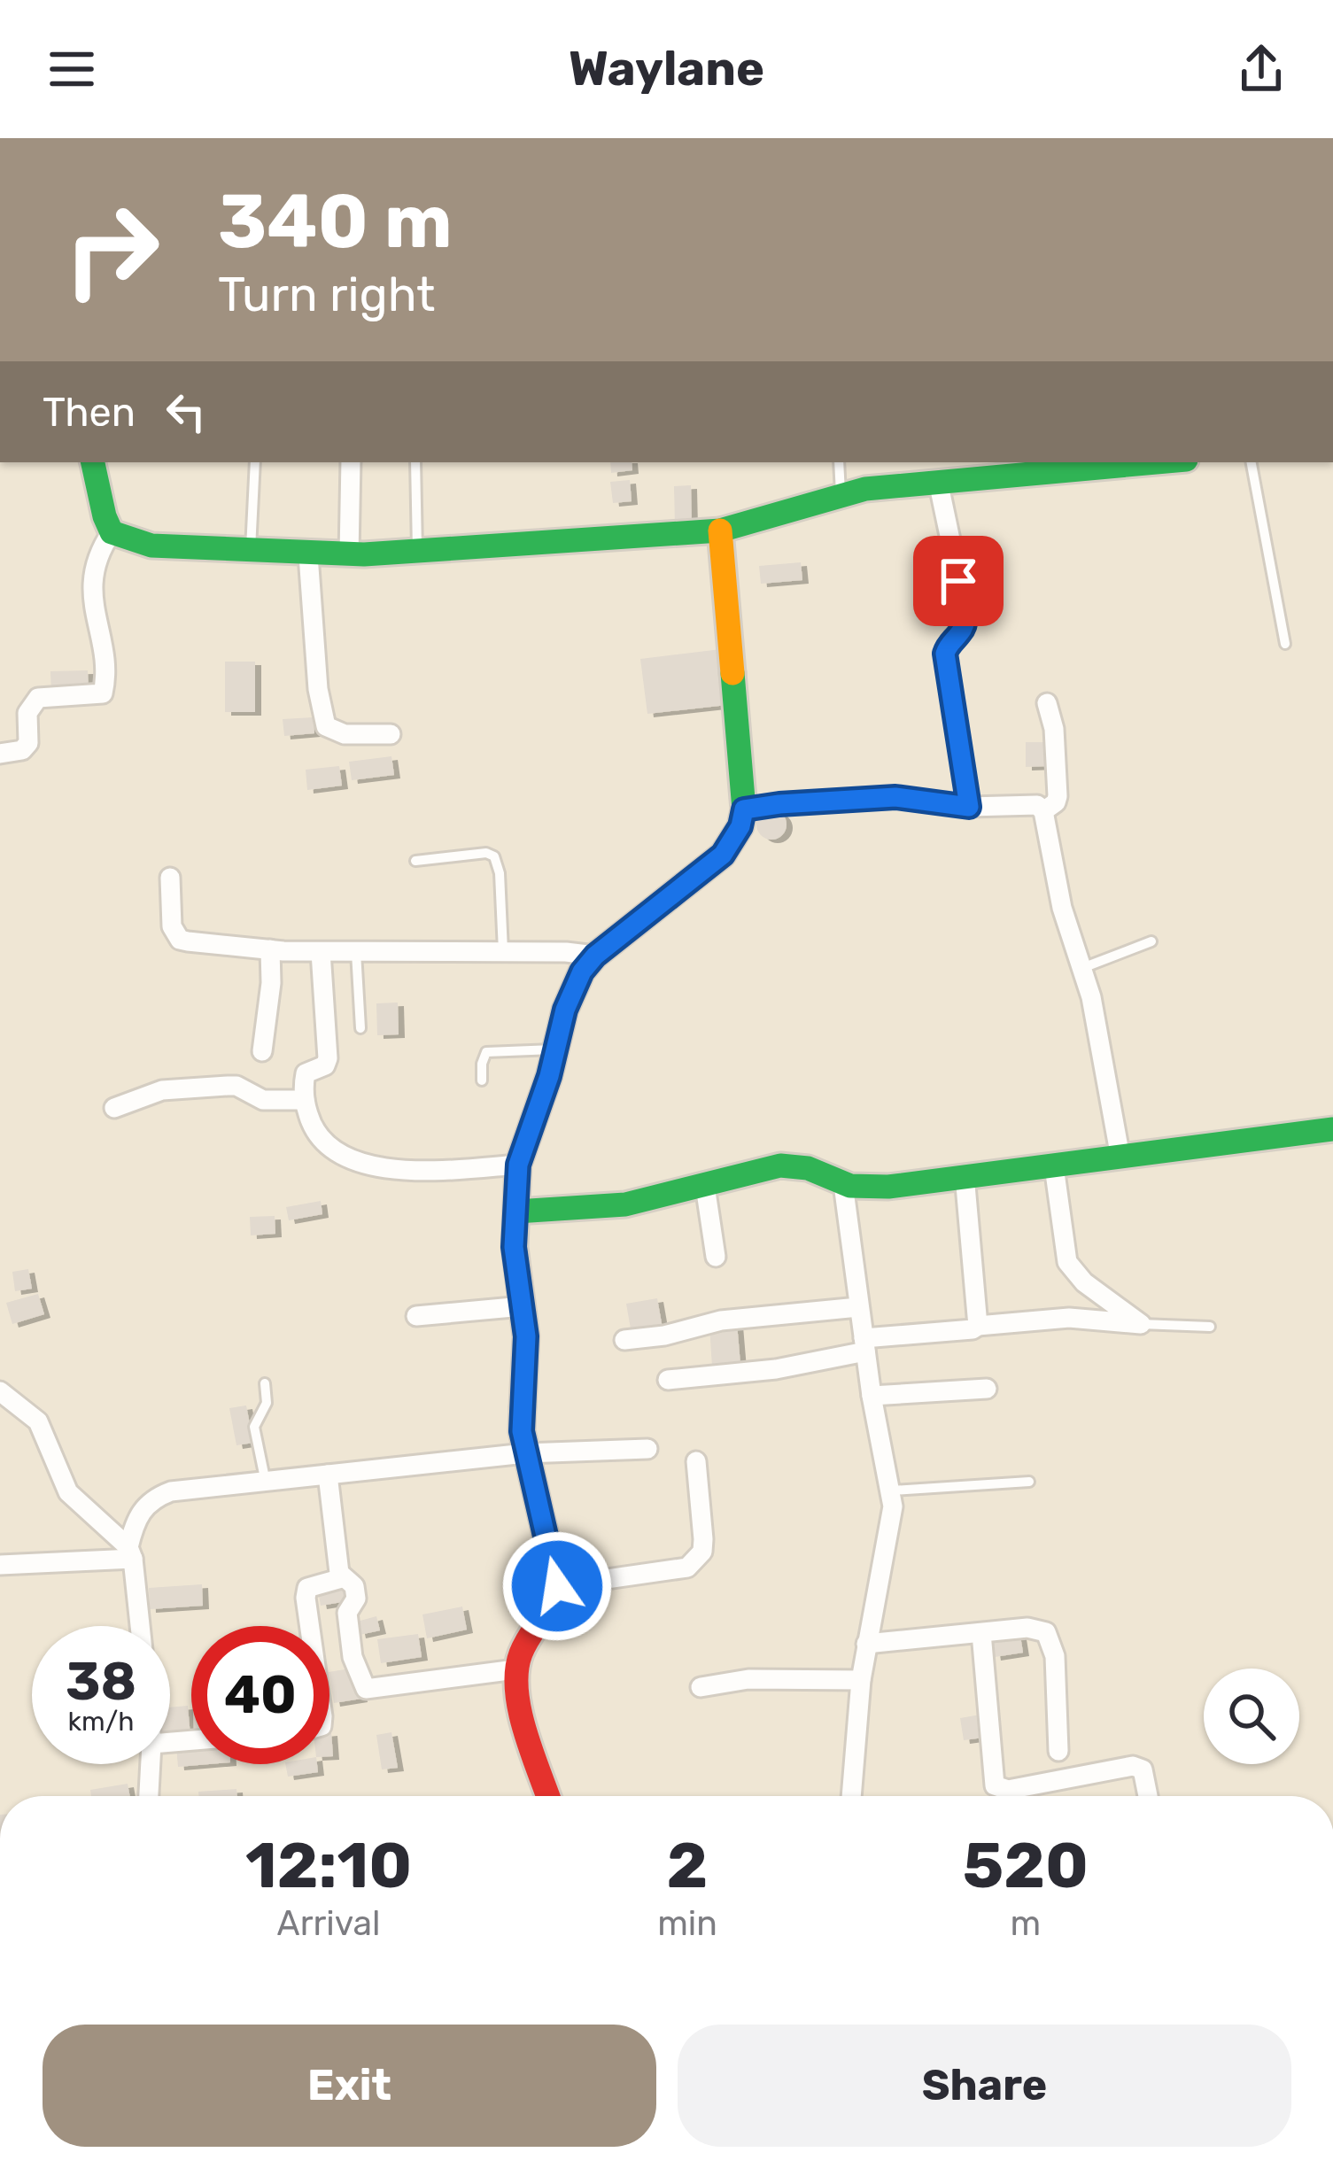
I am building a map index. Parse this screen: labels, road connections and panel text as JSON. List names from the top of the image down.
{
  "page": {
    "header": "Waylane",
    "turn": ["340 m", "Turn right"],
    "then": "Then",
    "speed": "38 km/h",
    "limit": "40",
    "eta": [
      "12:10",
      "Arrival",
      "2",
      "min",
      "520",
      "m"
    ],
    "buttons": ["Exit", "Share"]
  }
}
